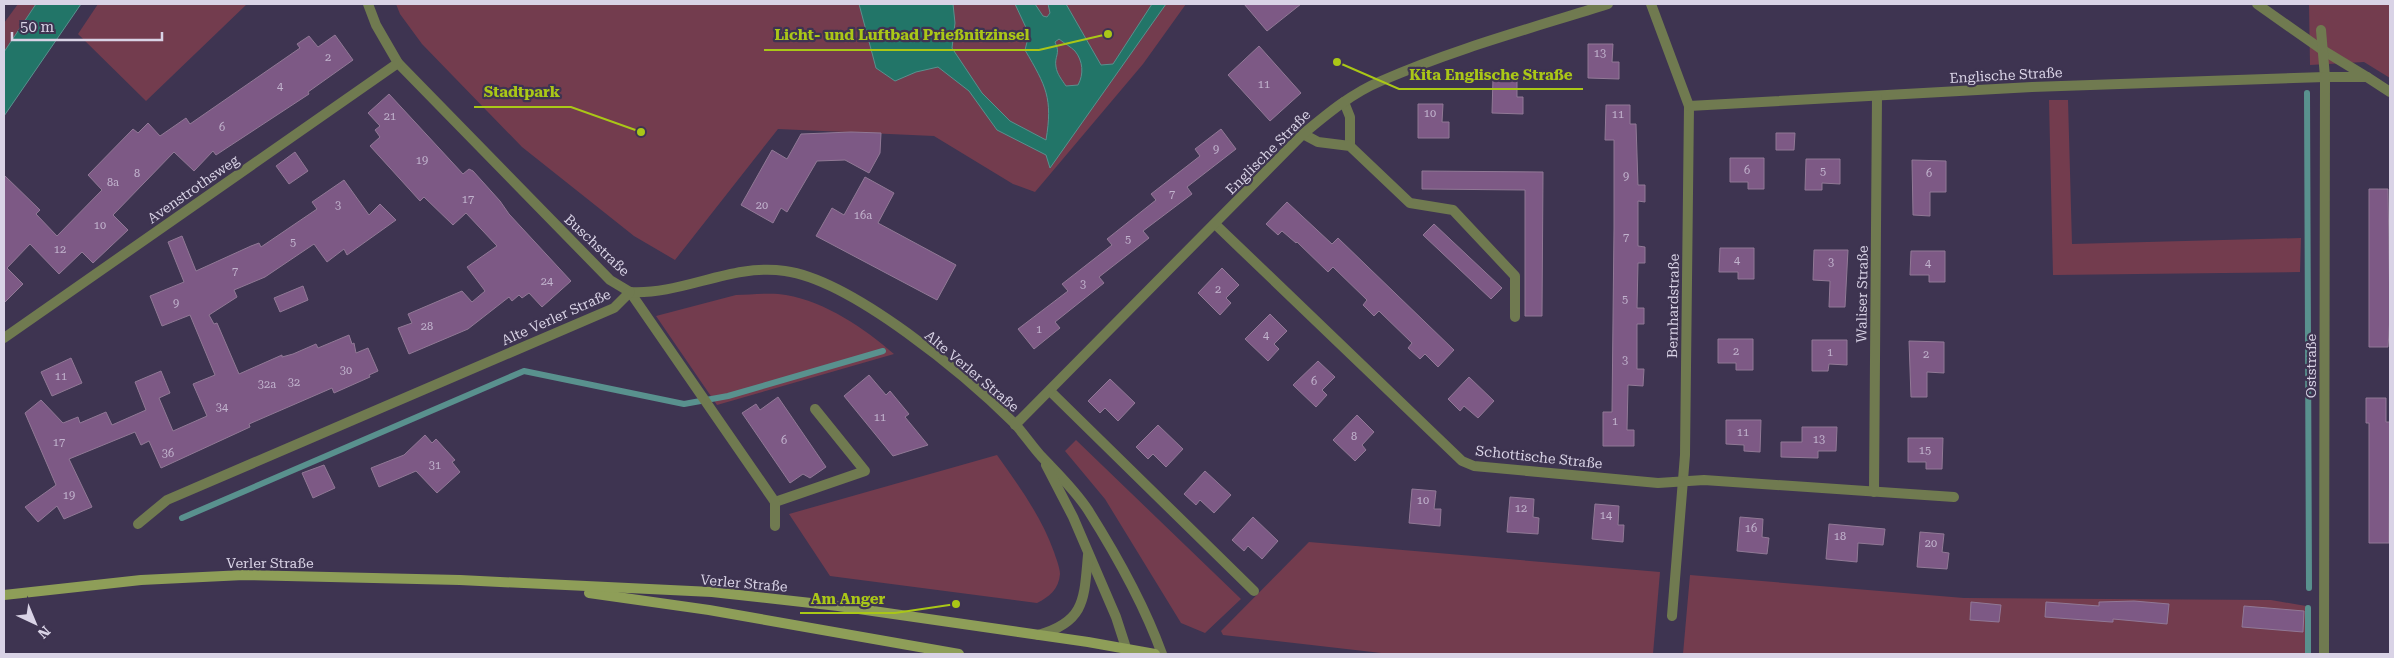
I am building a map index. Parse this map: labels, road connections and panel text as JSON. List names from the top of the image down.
{
  "streets": {
    "main road": ["Verler Straße"],
    "street": [
      "Englische Straße",
      "Avenstrothsweg",
      "Buschstraße",
      "Waliser Straße",
      "Bernhardstraße",
      "Alte Verler Straße",
      "Oststraße",
      "Schottische Straße"
    ]
  },
  "crossings": [
    ["Englische Straße", "Waliser Straße"],
    ["Englische Straße", "Bernhardstraße"],
    ["Englische Straße", "Alte Verler Straße"],
    ["Englische Straße", "Oststraße"],
    ["Englische Straße", "Schottische Straße"],
    ["Avenstrothsweg", "Buschstraße"],
    ["Buschstraße", "Alte Verler Straße"],
    ["Waliser Straße", "Schottische Straße"],
    ["Bernhardstraße", "Schottische Straße"],
    ["Alte Verler Straße", "Verler Straße"]
  ],
  "places": [
    "Licht- und Luftbad Prießnitzinsel",
    "Kita Englische Straße",
    "Stadtpark",
    "Am Anger"
  ],
  "house_numbers": [
    "13",
    "2",
    "11",
    "4",
    "10",
    "11",
    "21",
    "6",
    "9",
    "19",
    "6",
    "5",
    "8",
    "6",
    "9",
    "8a",
    "7",
    "17",
    "3",
    "20",
    "16a",
    "10",
    "7",
    "5",
    "5",
    "12",
    "4",
    "3",
    "4",
    "7",
    "24",
    "3",
    "2",
    "5",
    "9",
    "28",
    "1",
    "4",
    "2",
    "1",
    "2",
    "3",
    "30",
    "11",
    "6",
    "32",
    "32a",
    "34",
    "11",
    "1",
    "11",
    "8",
    "13",
    "6",
    "17",
    "15",
    "36",
    "31",
    "19",
    "10",
    "12",
    "14",
    "16",
    "18",
    "20"
  ],
  "scale_bar": "50 m",
  "north": "bottom right"
}
